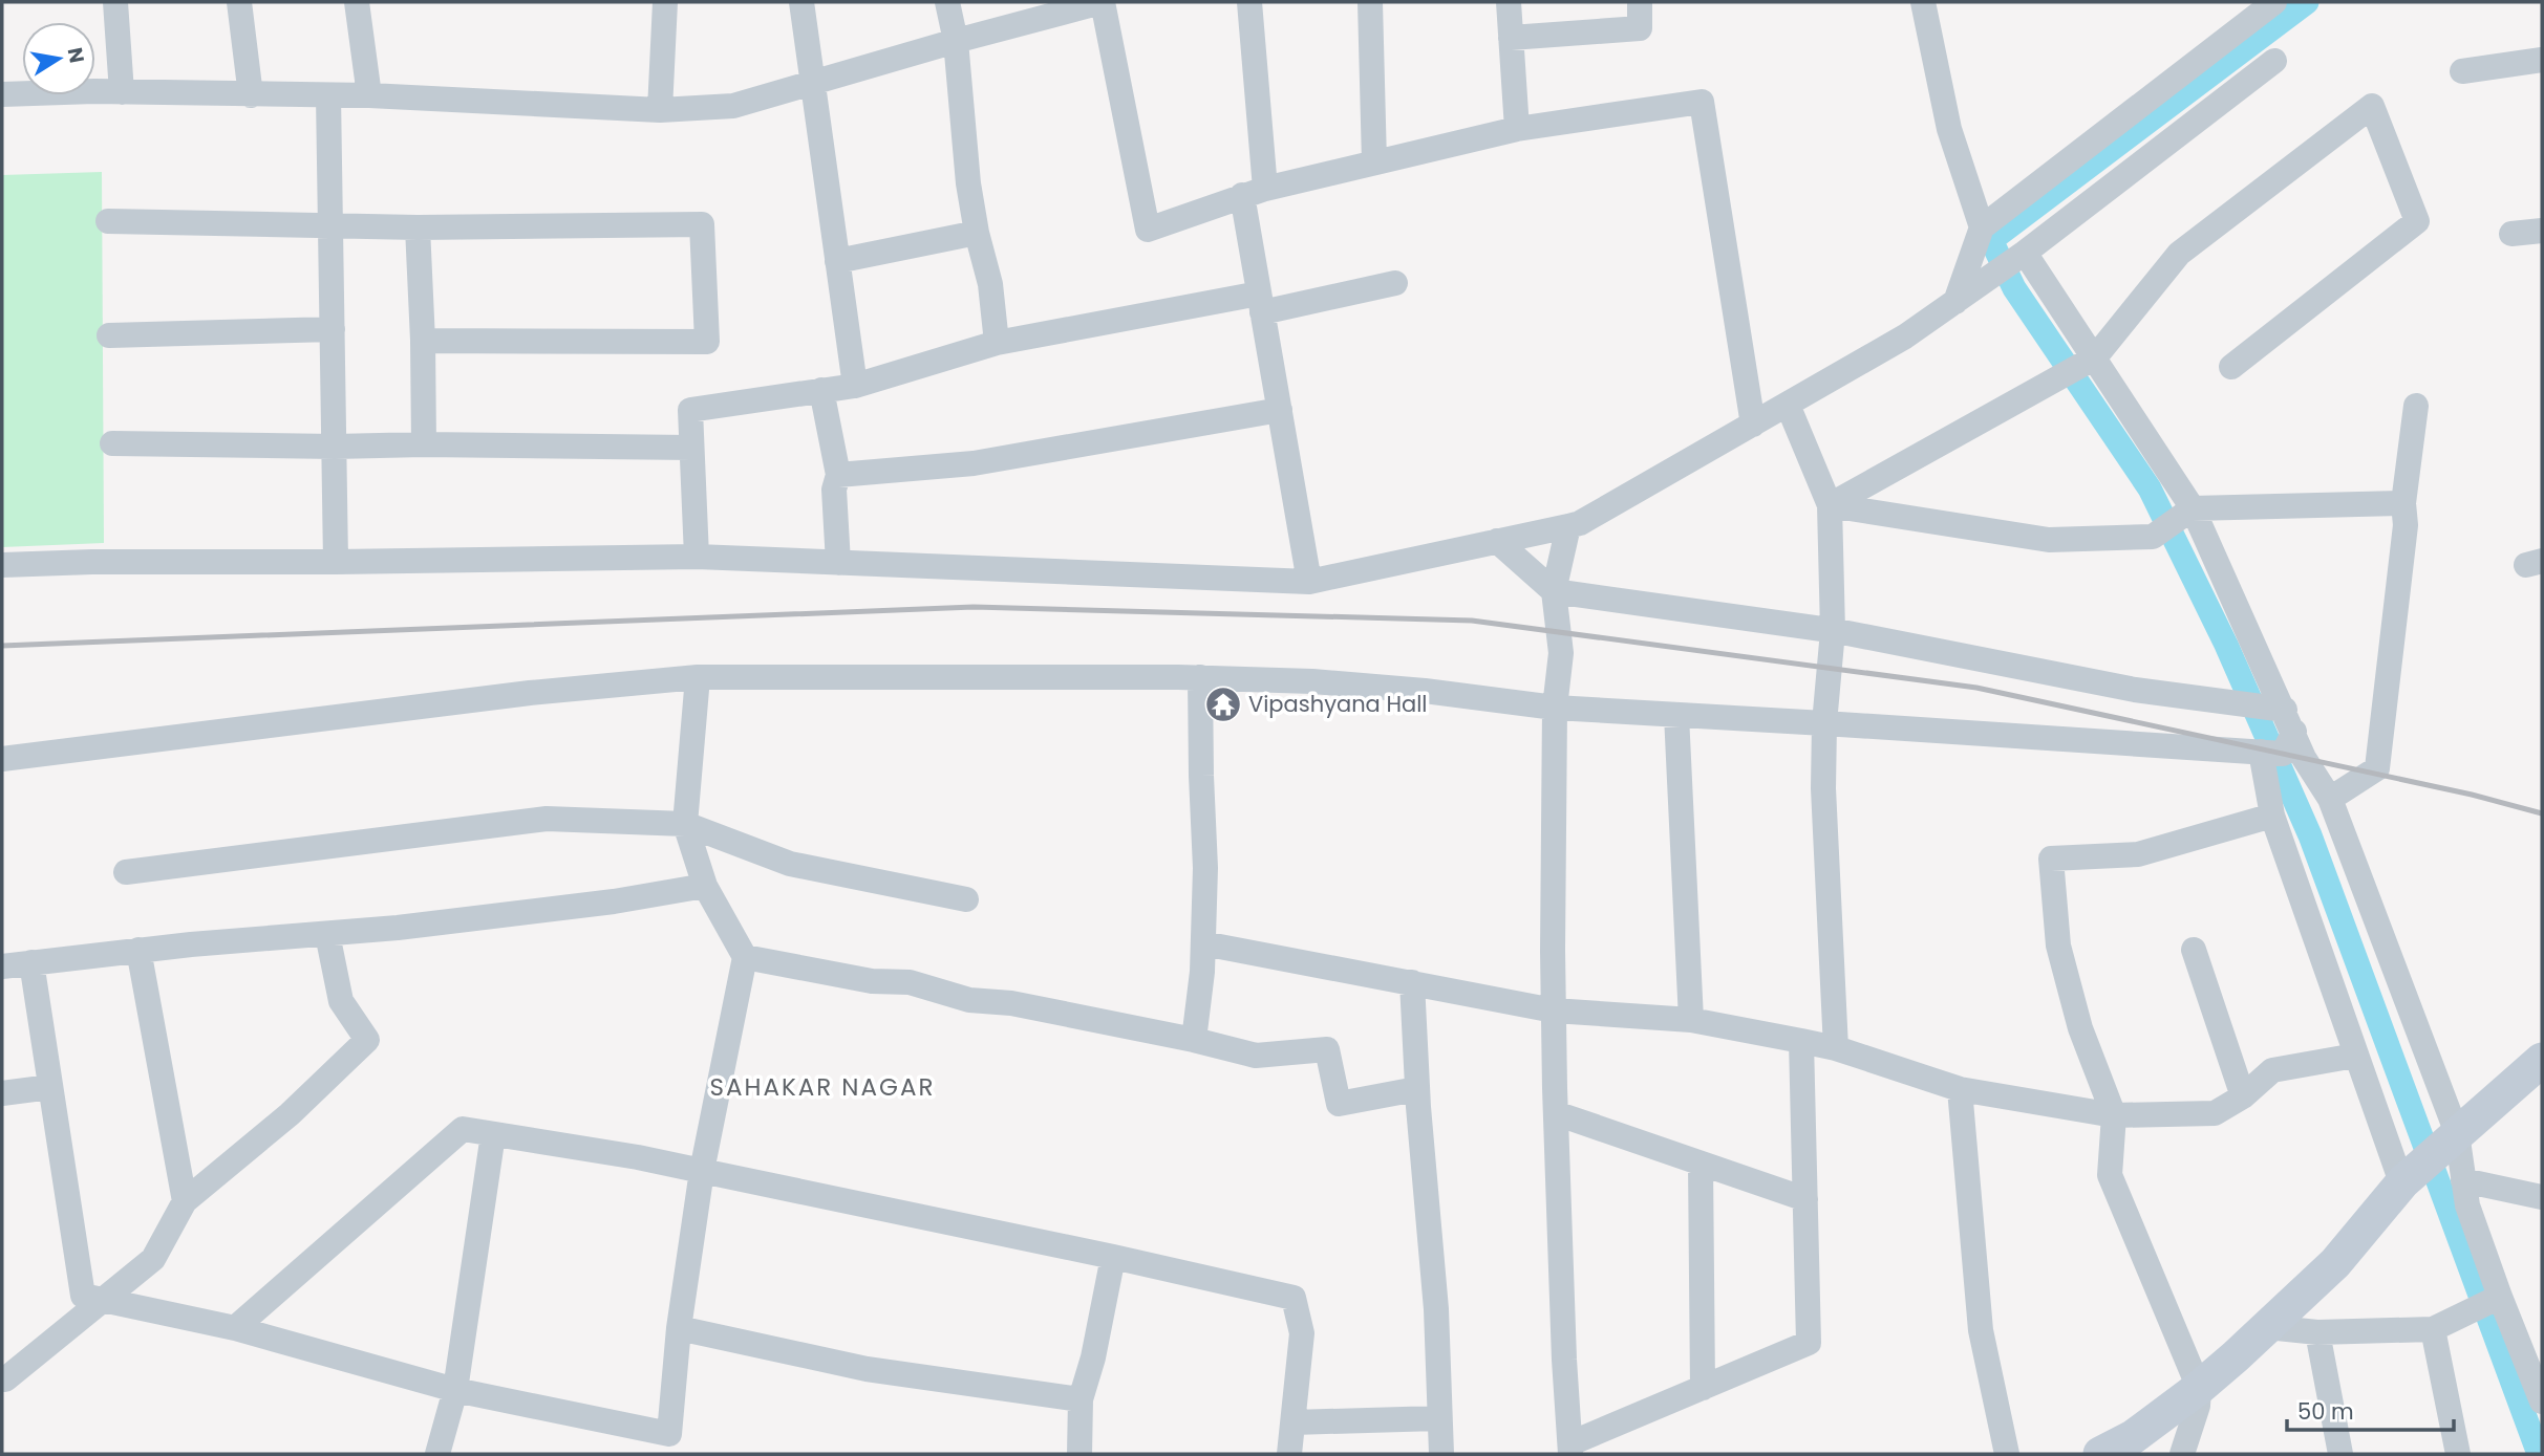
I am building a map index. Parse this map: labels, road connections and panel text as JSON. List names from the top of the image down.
{
  "districts": ["SAHAKAR NAGAR"],
  "places": {
    "temple": ["Vipashyana Hall"]
  },
  "scale_bar": "50 m",
  "north": "right"
}
